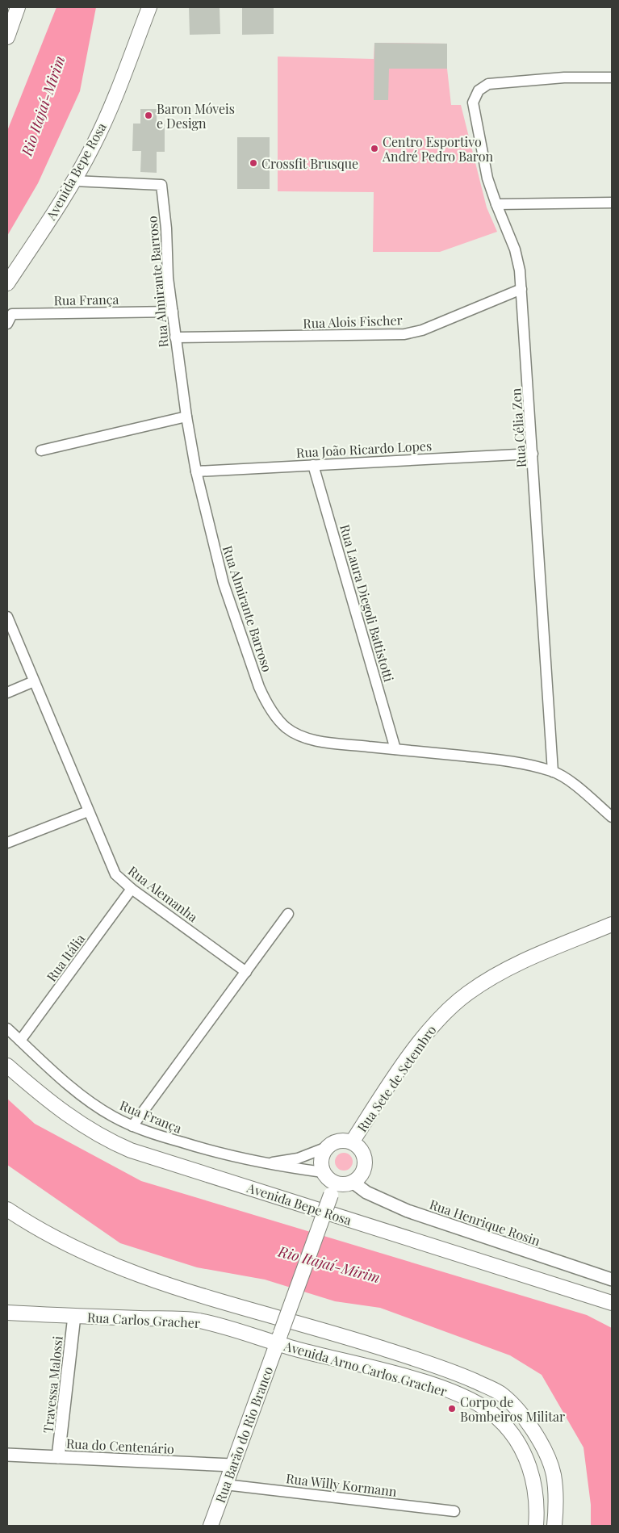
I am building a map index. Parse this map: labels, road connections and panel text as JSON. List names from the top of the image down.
{
  "streets": {
    "main road": [
      "Avenida Bepe Rosa",
      "Rua Sete de Setembro",
      "Rua Carlos Gracher",
      "Avenida Arno Carlos Gracher",
      "Rua Barão do Rio Branco"
    ],
    "street": [
      "Rua Almirante Barroso",
      "Rua França",
      "Rua Alois Fischer",
      "Rua Célia Zen",
      "Rua João Ricardo Lopes",
      "Rua Laura Diegoli Battistotti",
      "Rua Alemanha",
      "Rua Itália",
      "Rua Henrique Rosin",
      "Travessa Malossi",
      "Rua do Centenário",
      "Rua Willy Kormann"
    ]
  },
  "crossings": [
    ["Avenida Bepe Rosa", "Rua Almirante Barroso"],
    ["Rua Almirante Barroso", "Rua França"],
    ["Rua Almirante Barroso", "Rua Alois Fischer"],
    ["Rua Almirante Barroso", "Rua Célia Zen"],
    ["Rua Almirante Barroso", "Rua João Ricardo Lopes"],
    ["Rua Almirante Barroso", "Rua Laura Diegoli Battistotti"],
    ["Rua França", "Rua Itália"],
    ["Rua França", "Rua Sete de Setembro"],
    ["Rua França", "Rua Henrique Rosin"],
    ["Rua França", "Rua Barão do Rio Branco"],
    ["Rua Alois Fischer", "Rua Célia Zen"],
    ["Rua Célia Zen", "Rua João Ricardo Lopes"],
    ["Rua João Ricardo Lopes", "Rua Laura Diegoli Battistotti"],
    ["Rua Alemanha", "Rua Itália"],
    ["Rua Sete de Setembro", "Rua Henrique Rosin"],
    ["Rua Sete de Setembro", "Rua Barão do Rio Branco"],
    ["Rua Henrique Rosin", "Rua Barão do Rio Branco"],
    ["Rua Carlos Gracher", "Avenida Arno Carlos Gracher"],
    ["Rua Carlos Gracher", "Travessa Malossi"],
    ["Rua Carlos Gracher", "Rua Barão do Rio Branco"],
    ["Avenida Arno Carlos Gracher", "Rua Barão do Rio Branco"],
    ["Travessa Malossi", "Rua do Centenário"],
    ["Rua Barão do Rio Branco", "Rua do Centenário"],
    ["Rua Barão do Rio Branco", "Rua Willy Kormann"]
  ],
  "water": ["Rio Itajaí-Mirim"],
  "places": [
    "Baron Móveis e Design",
    "Centro Esportivo André Pedro Baron",
    "Crossfit Brusque",
    "Corpo de Bombeiros Militar"
  ]
}
